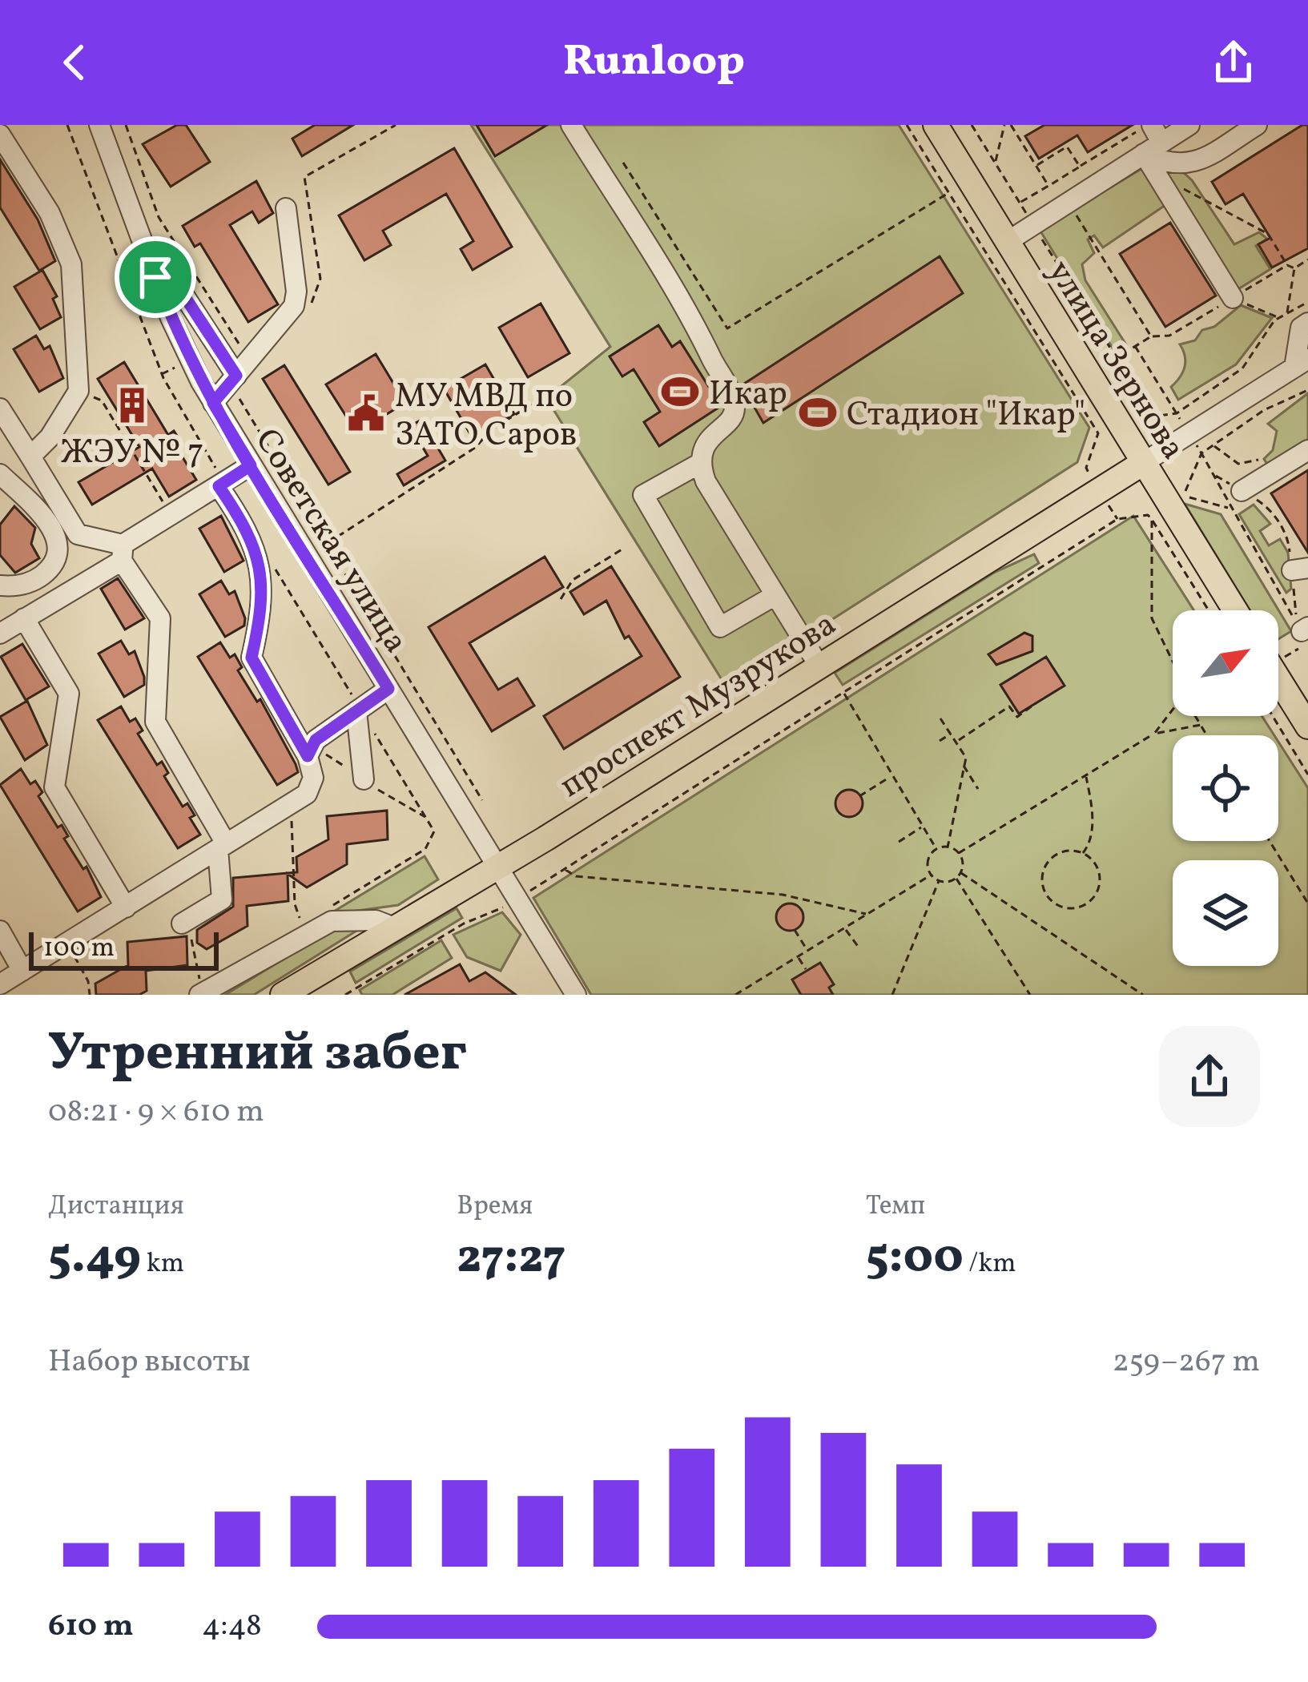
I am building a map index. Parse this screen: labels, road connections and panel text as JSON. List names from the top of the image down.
{
  "streets": {
    "main road": ["улица Зернова", "проспект Музрукова"],
    "street": ["Советская улица"]
  },
  "crossings": [
    ["улица Зернова", "проспект Музрукова"],
    ["Советская улица", "проспект Музрукова"]
  ],
  "places": {
    "sports": ["Икар", "Стадион \"Икар\""],
    "building": ["ЖЭУ № 7"],
    "public building": ["МУ МВД по ЗАТО Саров"]
  },
  "scale_bar": "100 m",
  "north": "top right",
  "page": {
    "header": "Runloop",
    "scale": "100 m",
    "heading": ["Утренний забег", "08:21 · 9 × 610 m"],
    "stats": [
      ["Дистанция", "5.49 km"],
      ["Время", "27:27"],
      ["Темп", "5:00 /km"]
    ],
    "chart": ["Набор высоты", "259–267 m"],
    "list": [
      {
        "name": "610 m",
        "note": "4:48"
      }
    ]
  }
}
